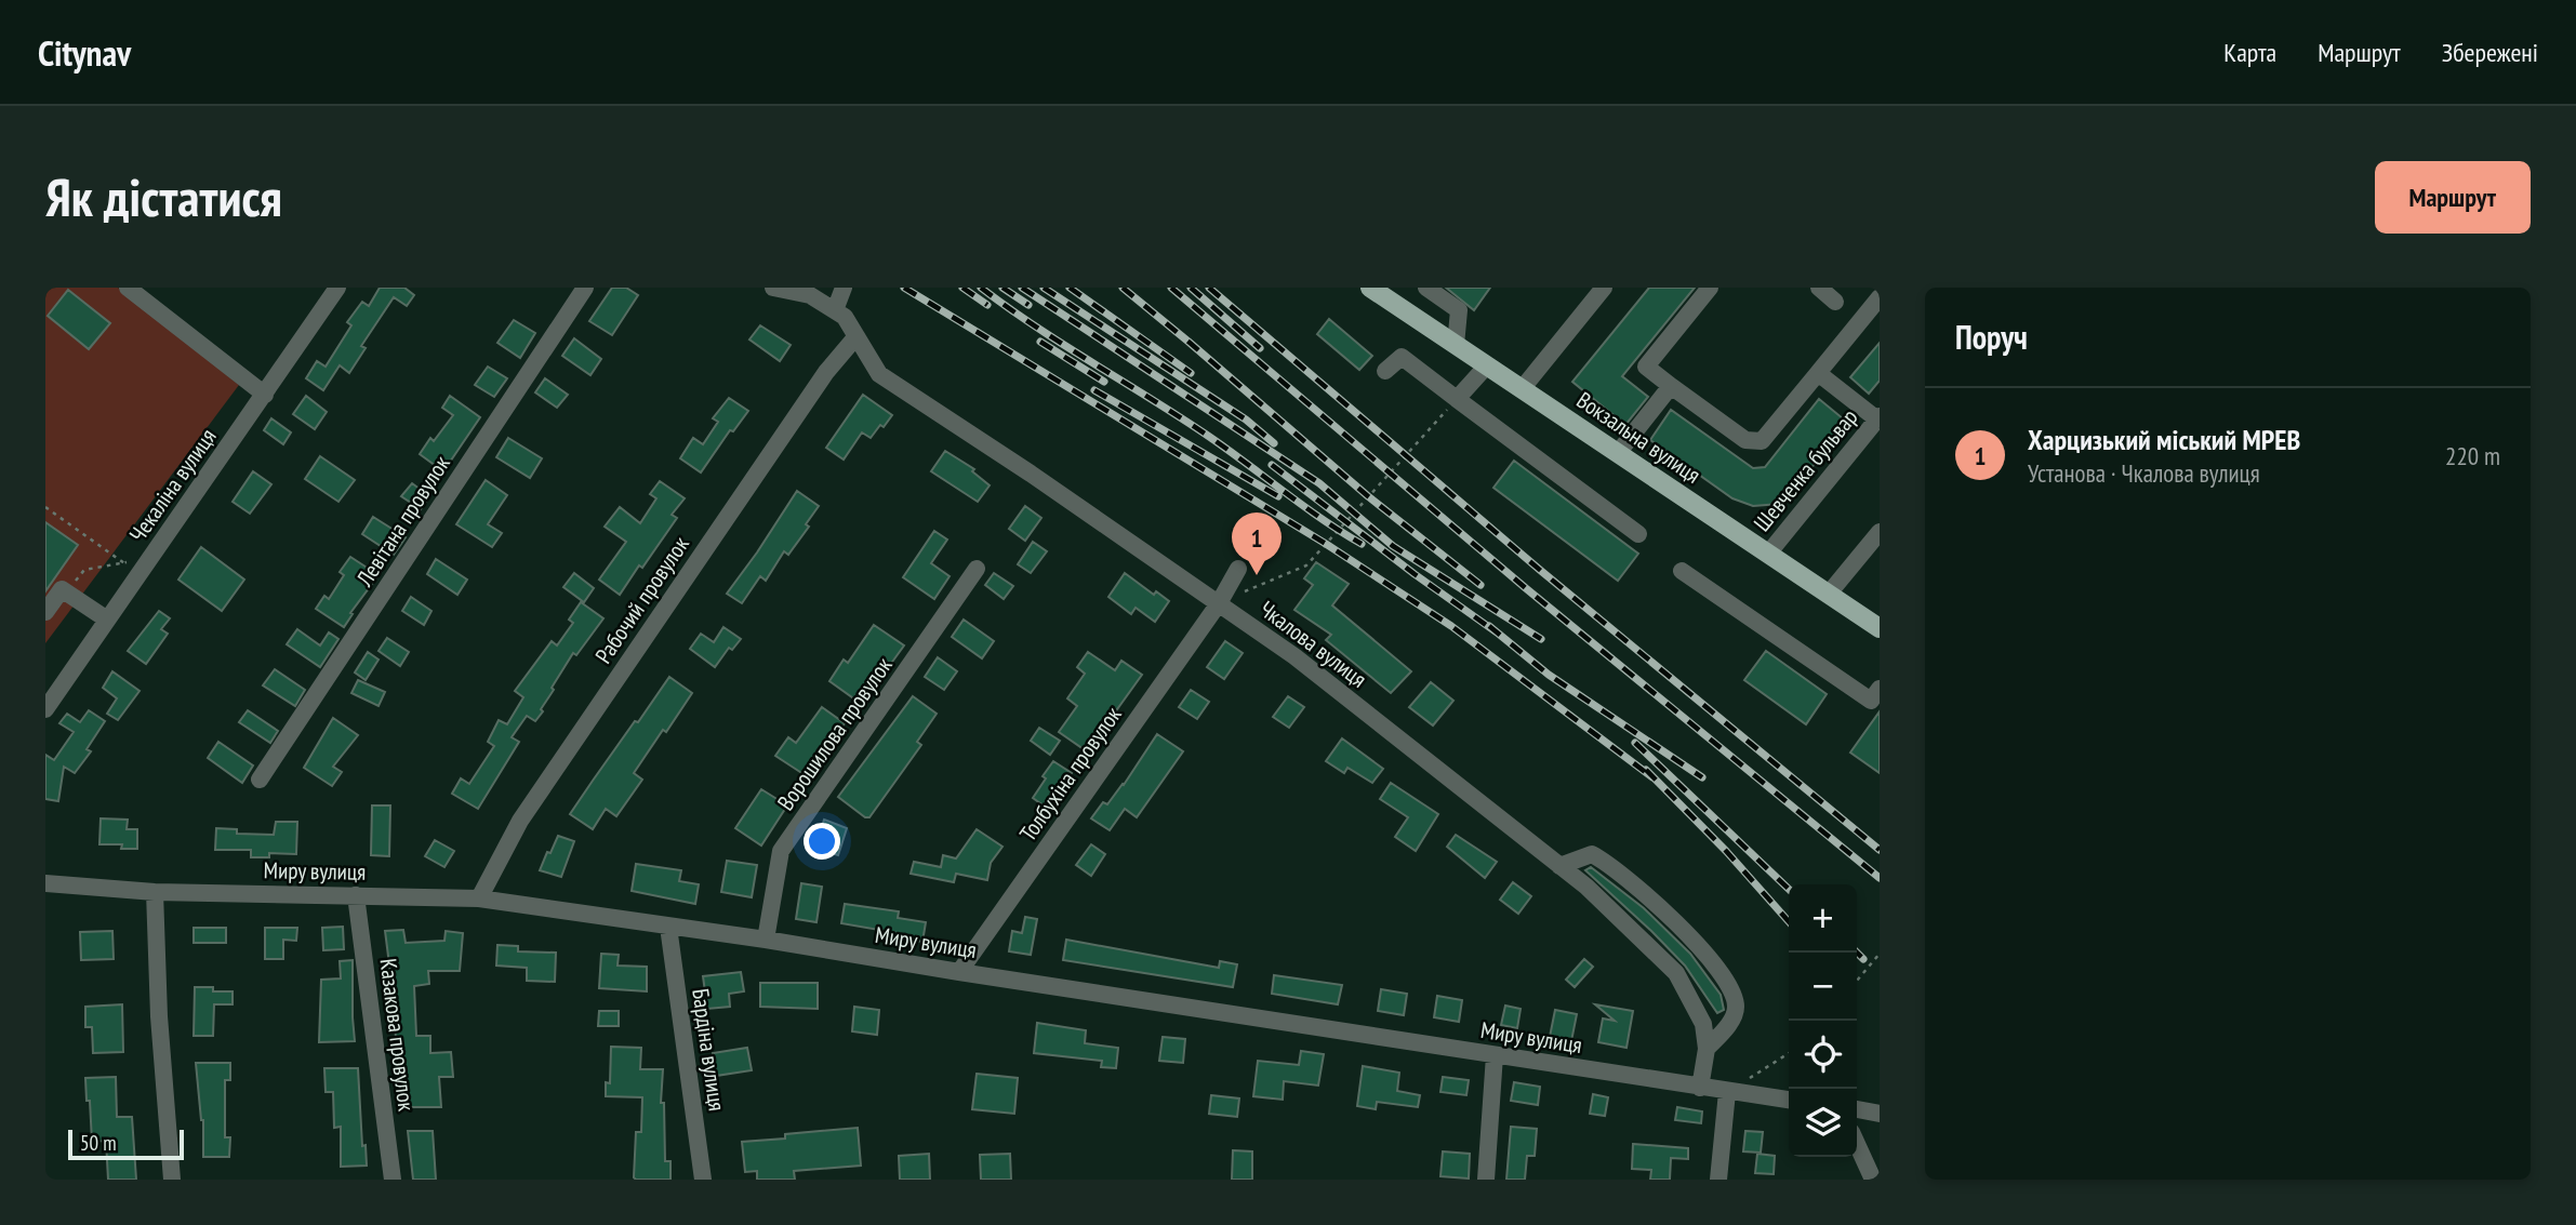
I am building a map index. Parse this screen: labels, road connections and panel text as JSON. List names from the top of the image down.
{
  "streets": {
    "main road": ["Вокзальна вулиця"],
    "street": [
      "Шевченка бульвар",
      "Чекаліна вулиця",
      "Левітана провулок",
      "Рабочий провулок",
      "Чкалова вулиця",
      "Ворошилова провулок",
      "Толбухіна провулок",
      "Миру вулиця",
      "Казакова провулок",
      "Бардіна вулиця"
    ]
  },
  "crossings": [
    ["Вокзальна вулиця", "Шевченка бульвар"],
    ["Рабочий провулок", "Чкалова вулиця"],
    ["Рабочий провулок", "Миру вулиця"],
    ["Чкалова вулиця", "Толбухіна провулок"],
    ["Чкалова вулиця", "Миру вулиця"],
    ["Ворошилова провулок", "Миру вулиця"],
    ["Толбухіна провулок", "Миру вулиця"],
    ["Миру вулиця", "Казакова провулок"],
    ["Миру вулиця", "Бардіна вулиця"]
  ],
  "scale_bar": "50 m",
  "page": {
    "header": "Citynav",
    "nav": ["Карта", "Маршрут", "Збережені"],
    "buttons": "Маршрут",
    "title": "Як дістатися",
    "heading": "Поруч",
    "list": [
      {
        "mark": "1",
        "name": "Харцизький міський МРЕВ",
        "note": "Установа · Чкалова вулиця",
        "value": "220 m"
      }
    ],
    "pins": "1",
    "map_buttons": ["+", "−"],
    "scale": "50 m"
  }
}
